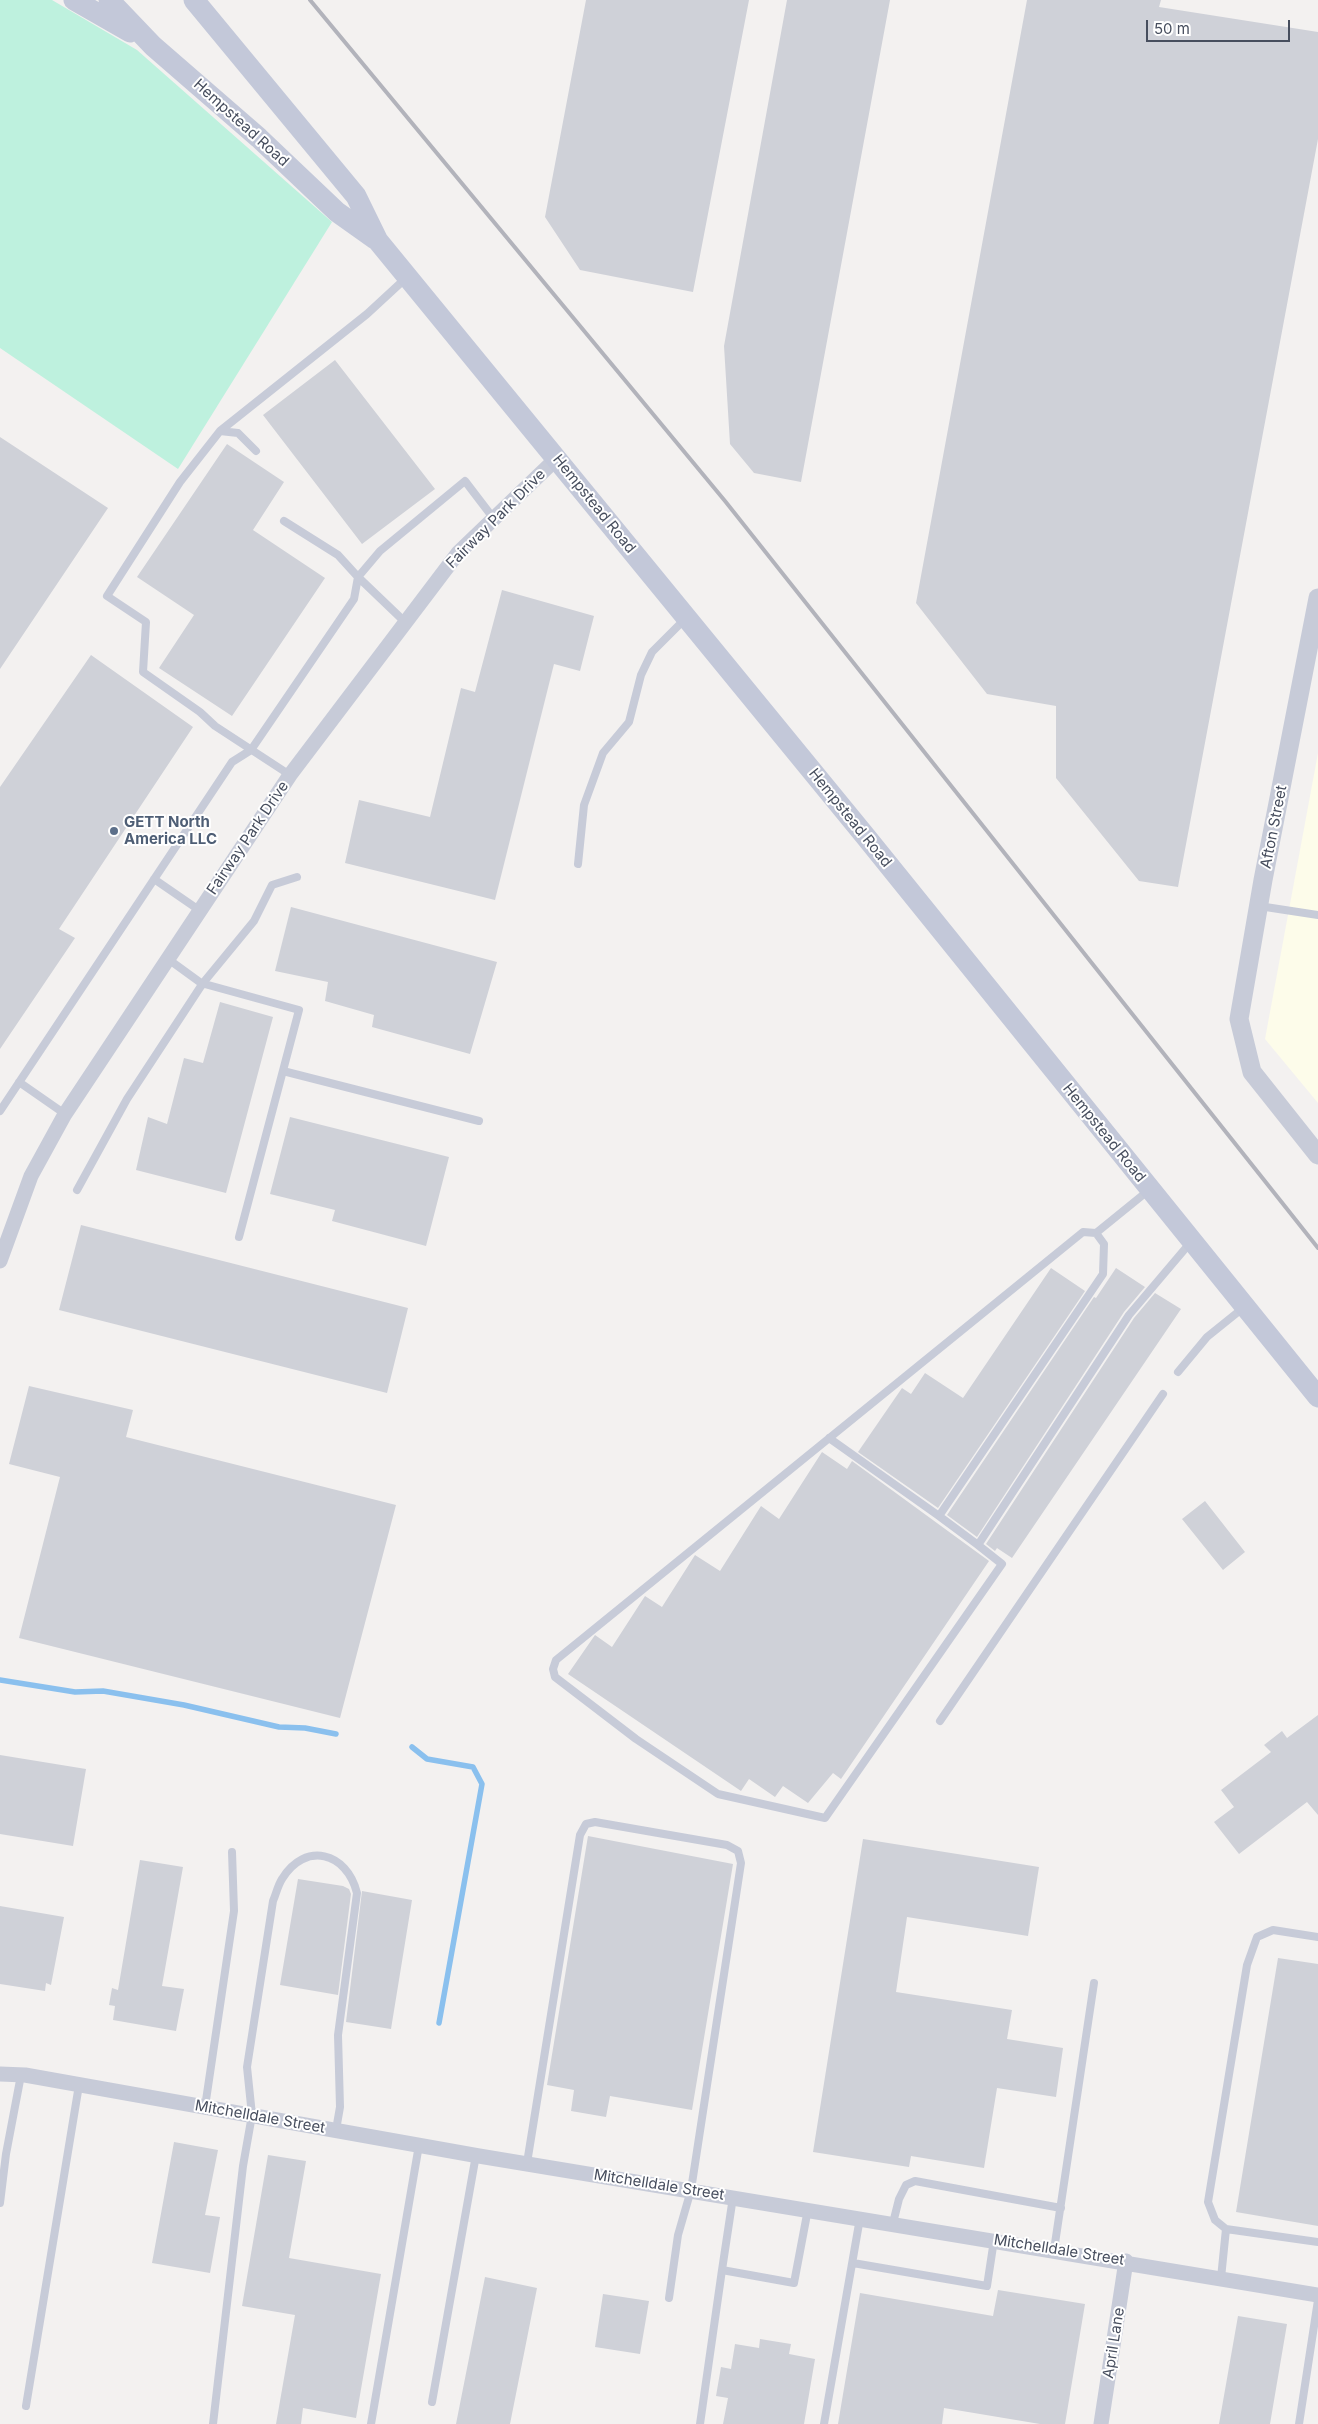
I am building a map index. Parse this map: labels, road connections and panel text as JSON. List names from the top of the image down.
{
  "streets": {
    "main road": ["Hempstead Road"],
    "street": [
      "Fairway Park Drive",
      "Afton Street",
      "Mitchelldale Street",
      "April Lane"
    ]
  },
  "crossings": [
    ["Hempstead Road", "Fairway Park Drive"],
    ["Mitchelldale Street", "April Lane"]
  ],
  "places": ["GETT North America LLC"],
  "scale_bar": "50 m"
}
